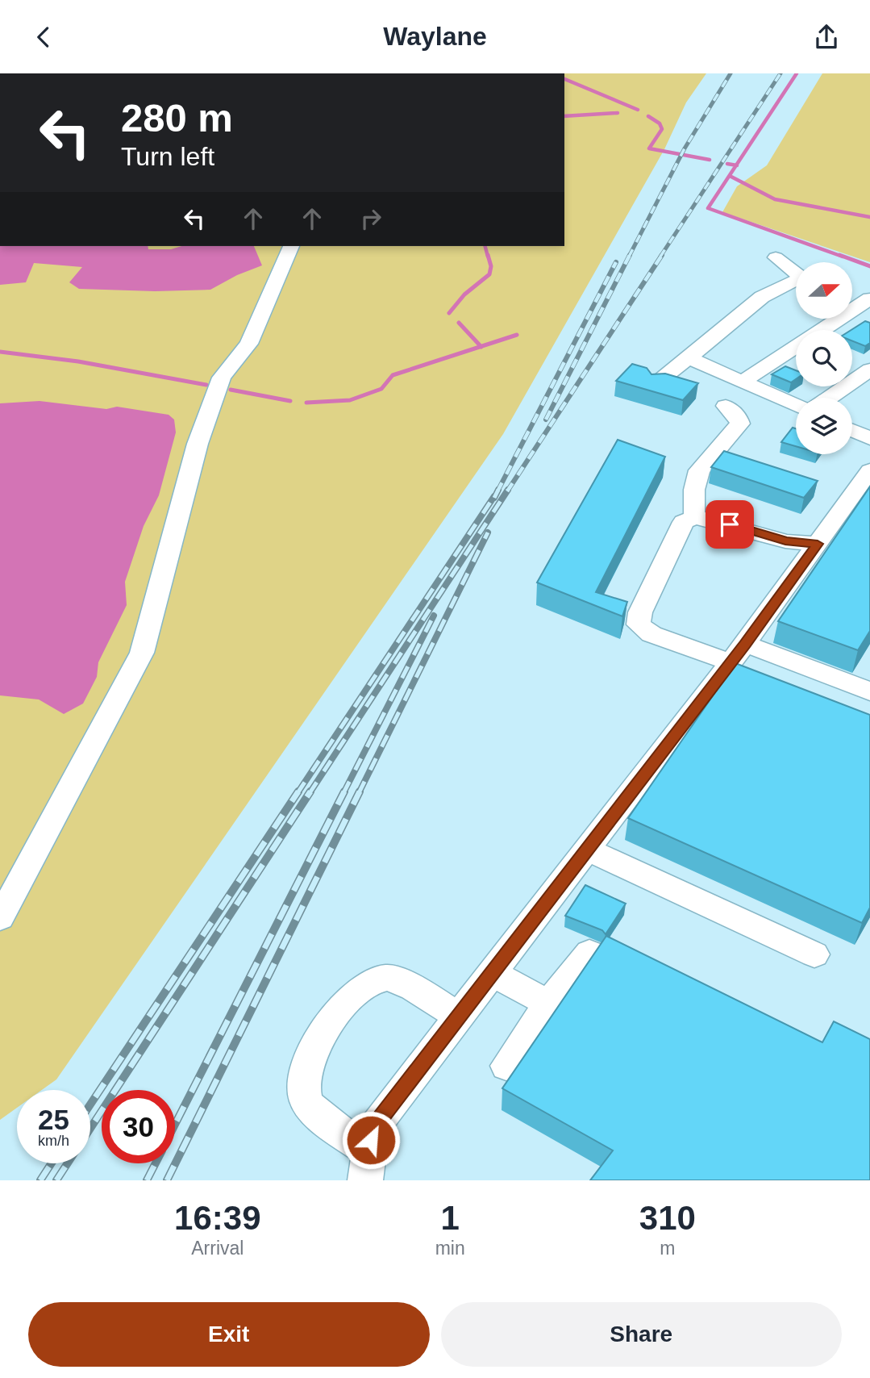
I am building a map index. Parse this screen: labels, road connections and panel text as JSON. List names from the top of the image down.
{
  "north": "right",
  "page": {
    "header": "Waylane",
    "turn": ["280 m", "Turn left"],
    "speed": "25 km/h",
    "limit": "30",
    "eta": [
      "16:39",
      "Arrival",
      "1",
      "min",
      "310",
      "m"
    ],
    "buttons": ["Exit", "Share"]
  }
}
